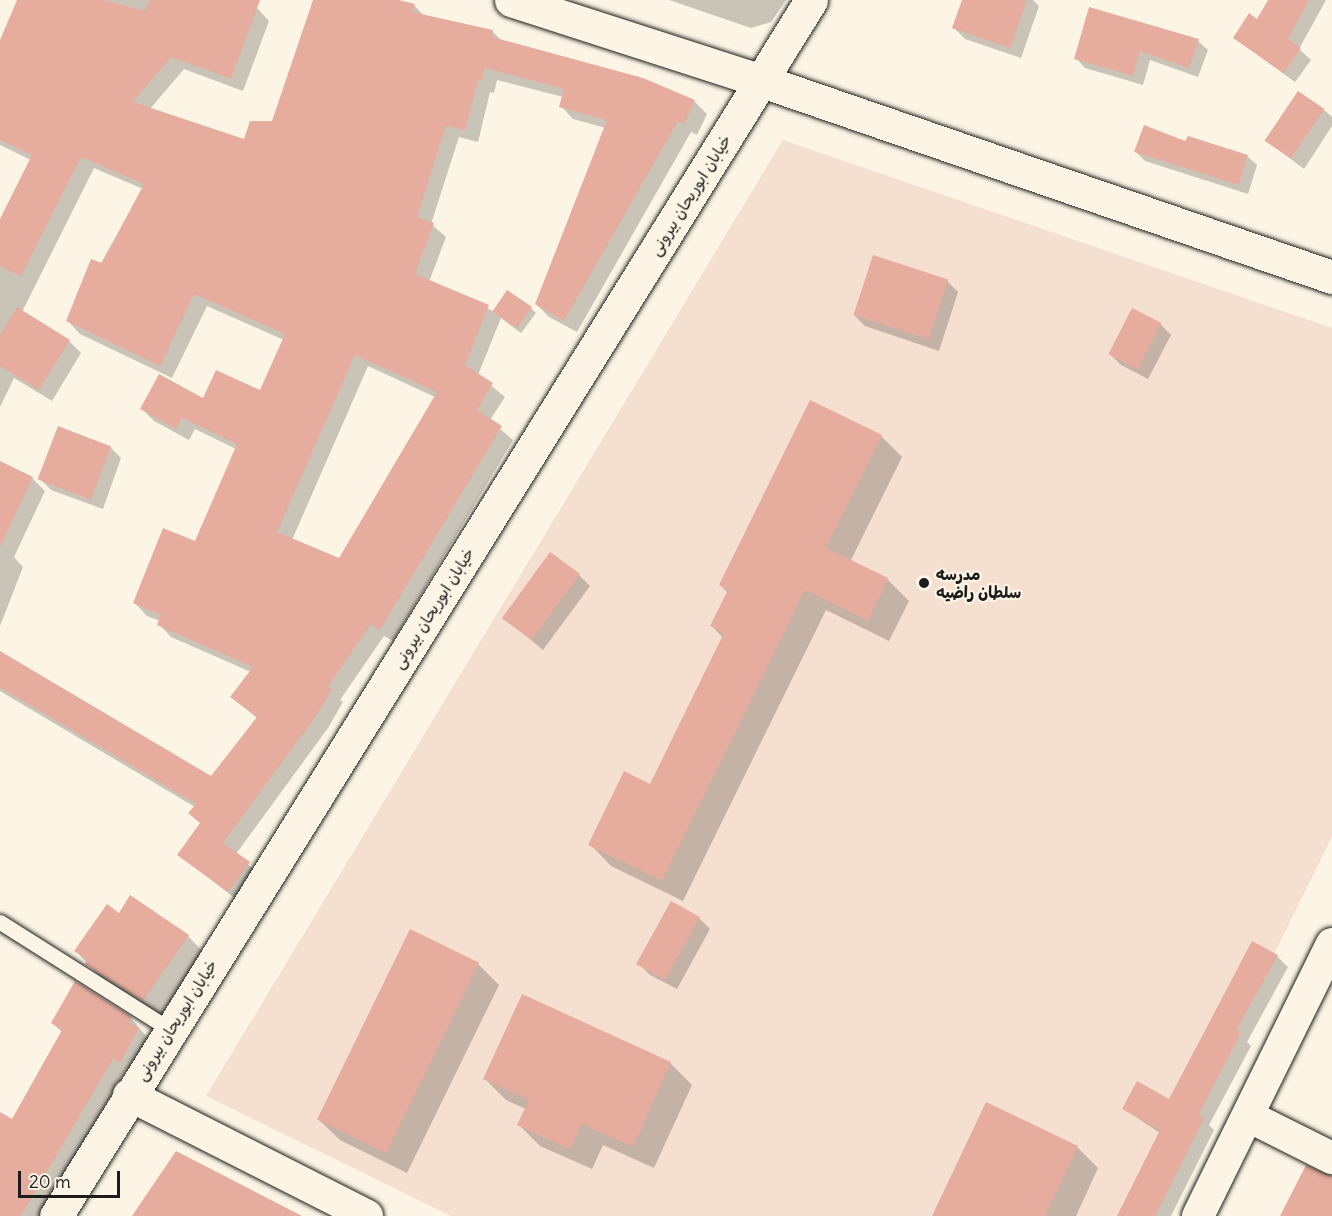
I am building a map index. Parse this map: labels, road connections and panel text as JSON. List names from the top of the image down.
{
  "streets": {
    "street": ["خیابان ابوریحان بیرونی"]
  },
  "places": ["مدرسه سلطان راضیه"],
  "scale_bar": "20 m"
}
